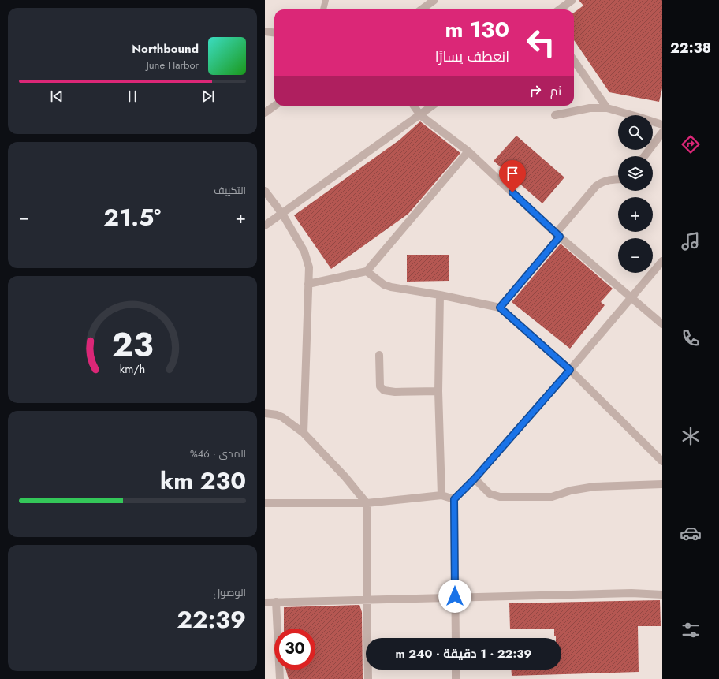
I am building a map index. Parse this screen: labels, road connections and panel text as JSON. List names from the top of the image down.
{
  "page": {
    "tabs": "22:38",
    "turn": ["130 m", "انعطف يسارًا"],
    "song": ["Northbound", "June Harbor"],
    "then": "ثم",
    "map_buttons": ["+", "−"],
    "tile": [
      "التكييف",
      ["المدى · 46%", "230 km"],
      ["الوصول", "22:39"]
    ],
    "heat": ["−", "21.5°", "+"],
    "limit": "30",
    "trip": "22:39 · 1 دقيقة · 240 m",
    "gauge": ["23", "km/h"]
  }
}
